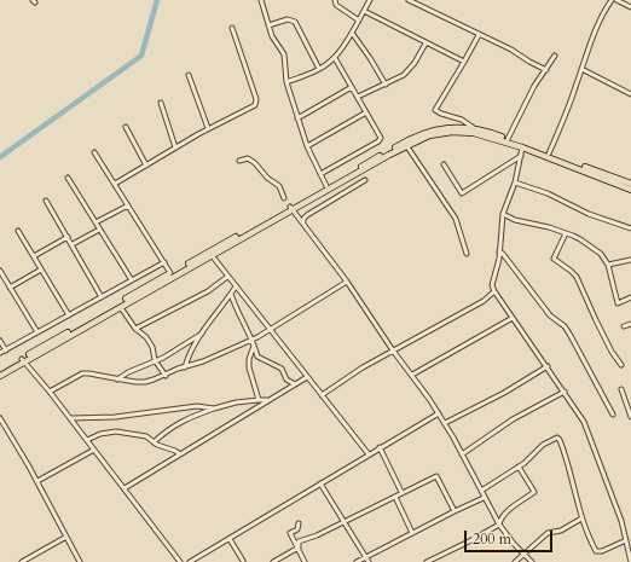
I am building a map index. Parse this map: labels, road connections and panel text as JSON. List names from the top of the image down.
{
  "scale_bar": "200 m"
}
